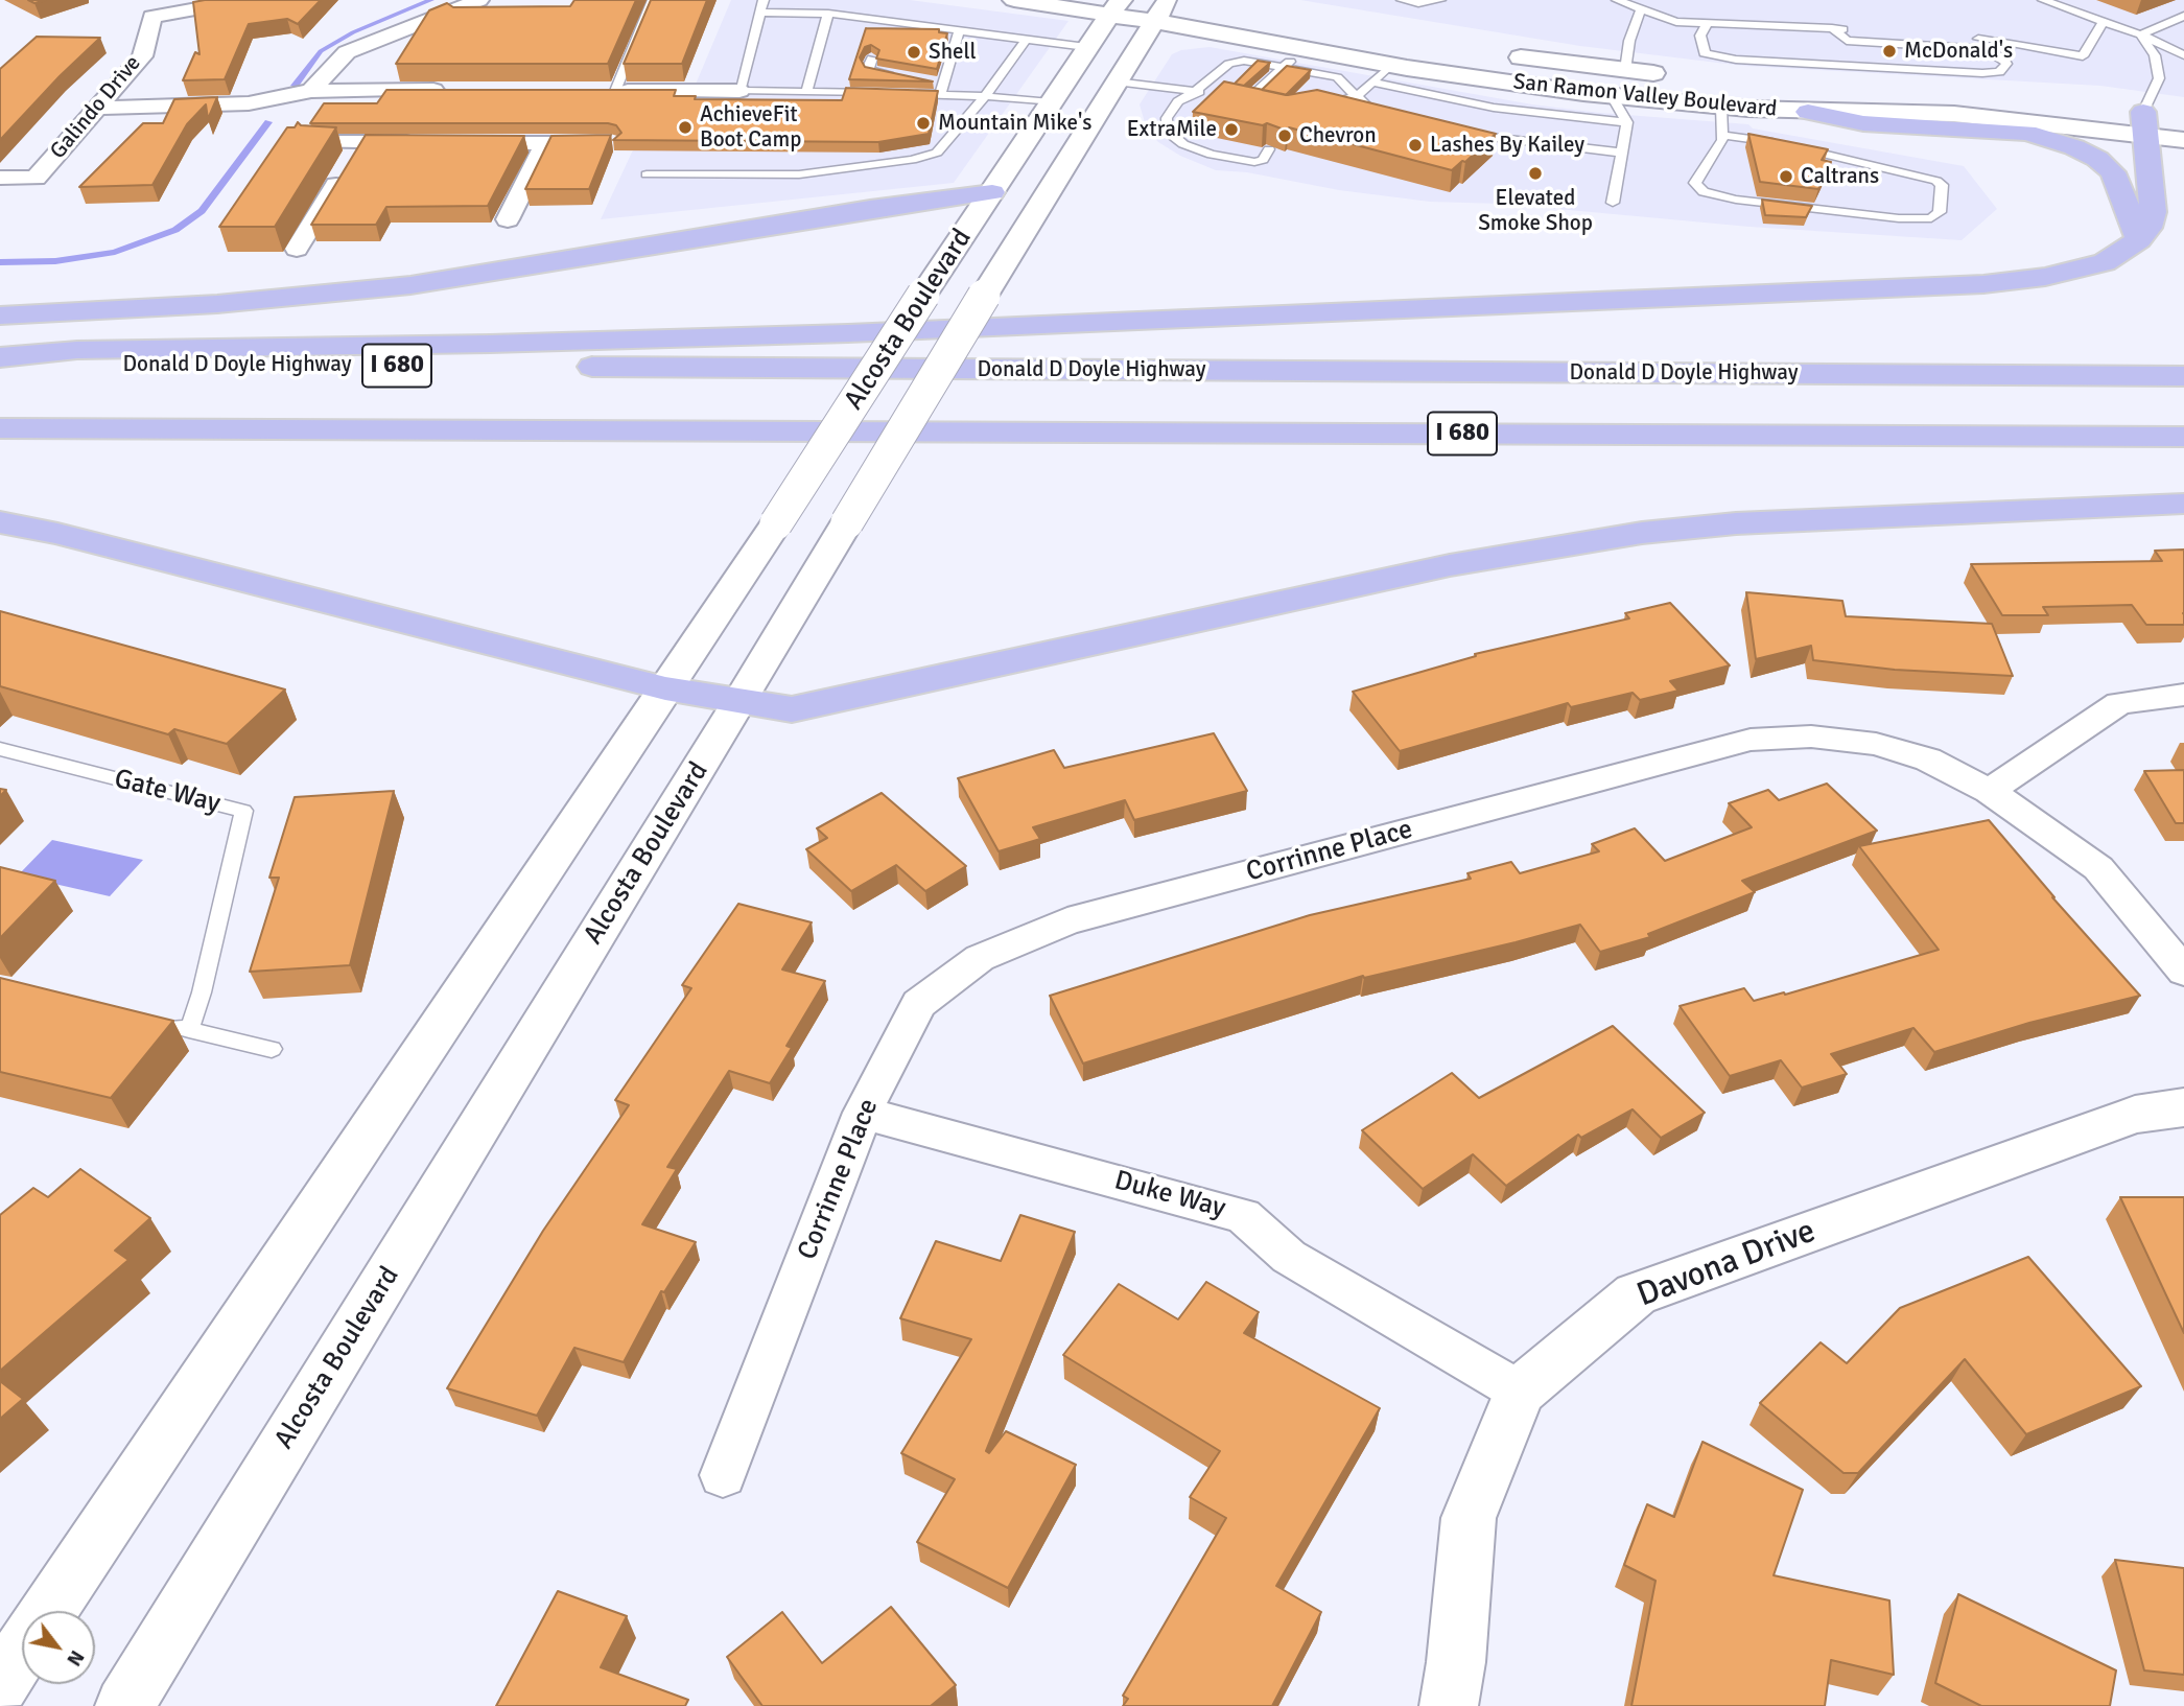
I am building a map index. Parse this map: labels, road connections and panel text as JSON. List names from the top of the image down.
{
  "streets": {
    "highway": ["Donald D Doyle Highway", "I 680"],
    "main road": ["San Ramon Valley Boulevard", "Alcosta Boulevard", "Davona Drive"],
    "street": ["Galindo Drive", "Corrinne Place", "Duke Way"],
    "lane": ["Gate Way"]
  },
  "crossings": [
    ["San Ramon Valley Boulevard", "Alcosta Boulevard"],
    ["Corrinne Place", "Duke Way"],
    ["Duke Way", "Davona Drive"]
  ],
  "places": [
    "McDonald's",
    "Shell",
    "Mountain Mike's",
    "AchieveFit Boot Camp",
    "ExtraMile",
    "Chevron",
    "Lashes By Kailey",
    "Elevated Smoke Shop",
    "Caltrans"
  ],
  "north": "bottom right"
}
